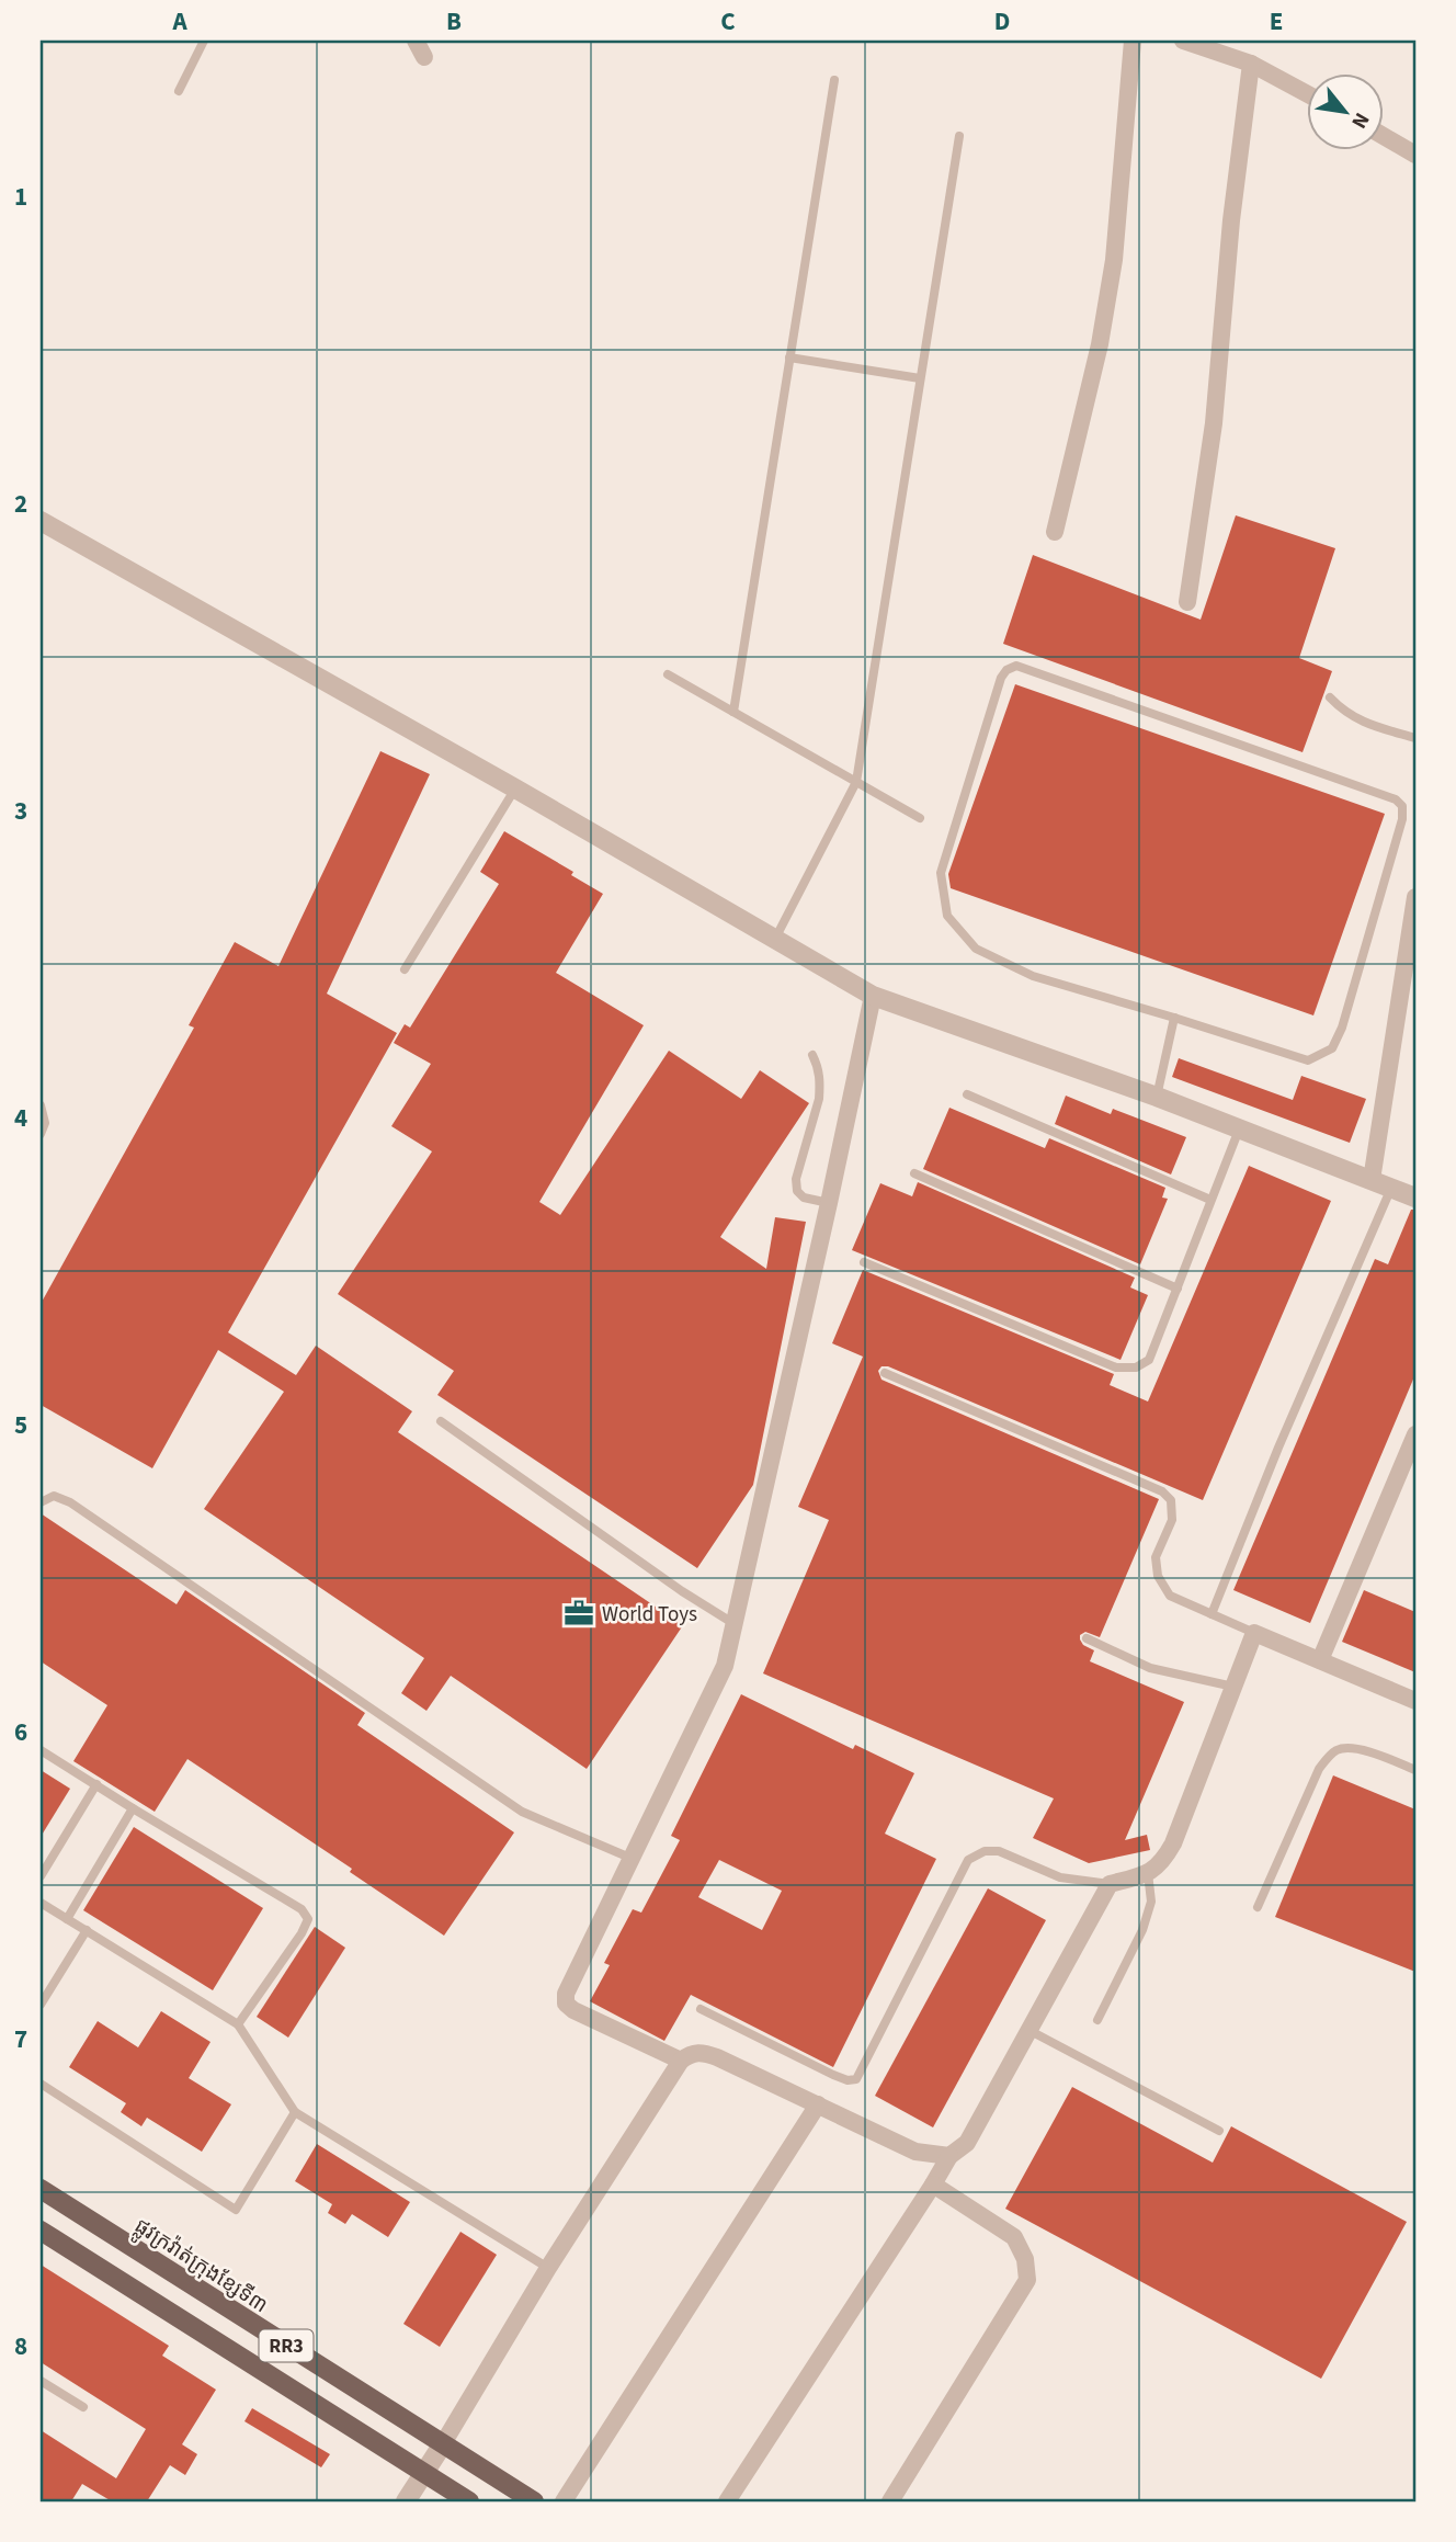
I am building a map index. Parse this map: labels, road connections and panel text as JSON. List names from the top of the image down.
{
  "streets": {
    "main road": ["ផ្លូវក្រវ៉ាត់ក្រុងខ្សែទី៣", "RR3"]
  },
  "places": {
    "office": ["World Toys"]
  },
  "north": "bottom right",
  "grid": {
    "columns": [
      "A",
      "B",
      "C",
      "D",
      "E"
    ],
    "rows": [
      "1",
      "2",
      "3",
      "4",
      "5",
      "6",
      "7",
      "8"
    ]
  }
}
